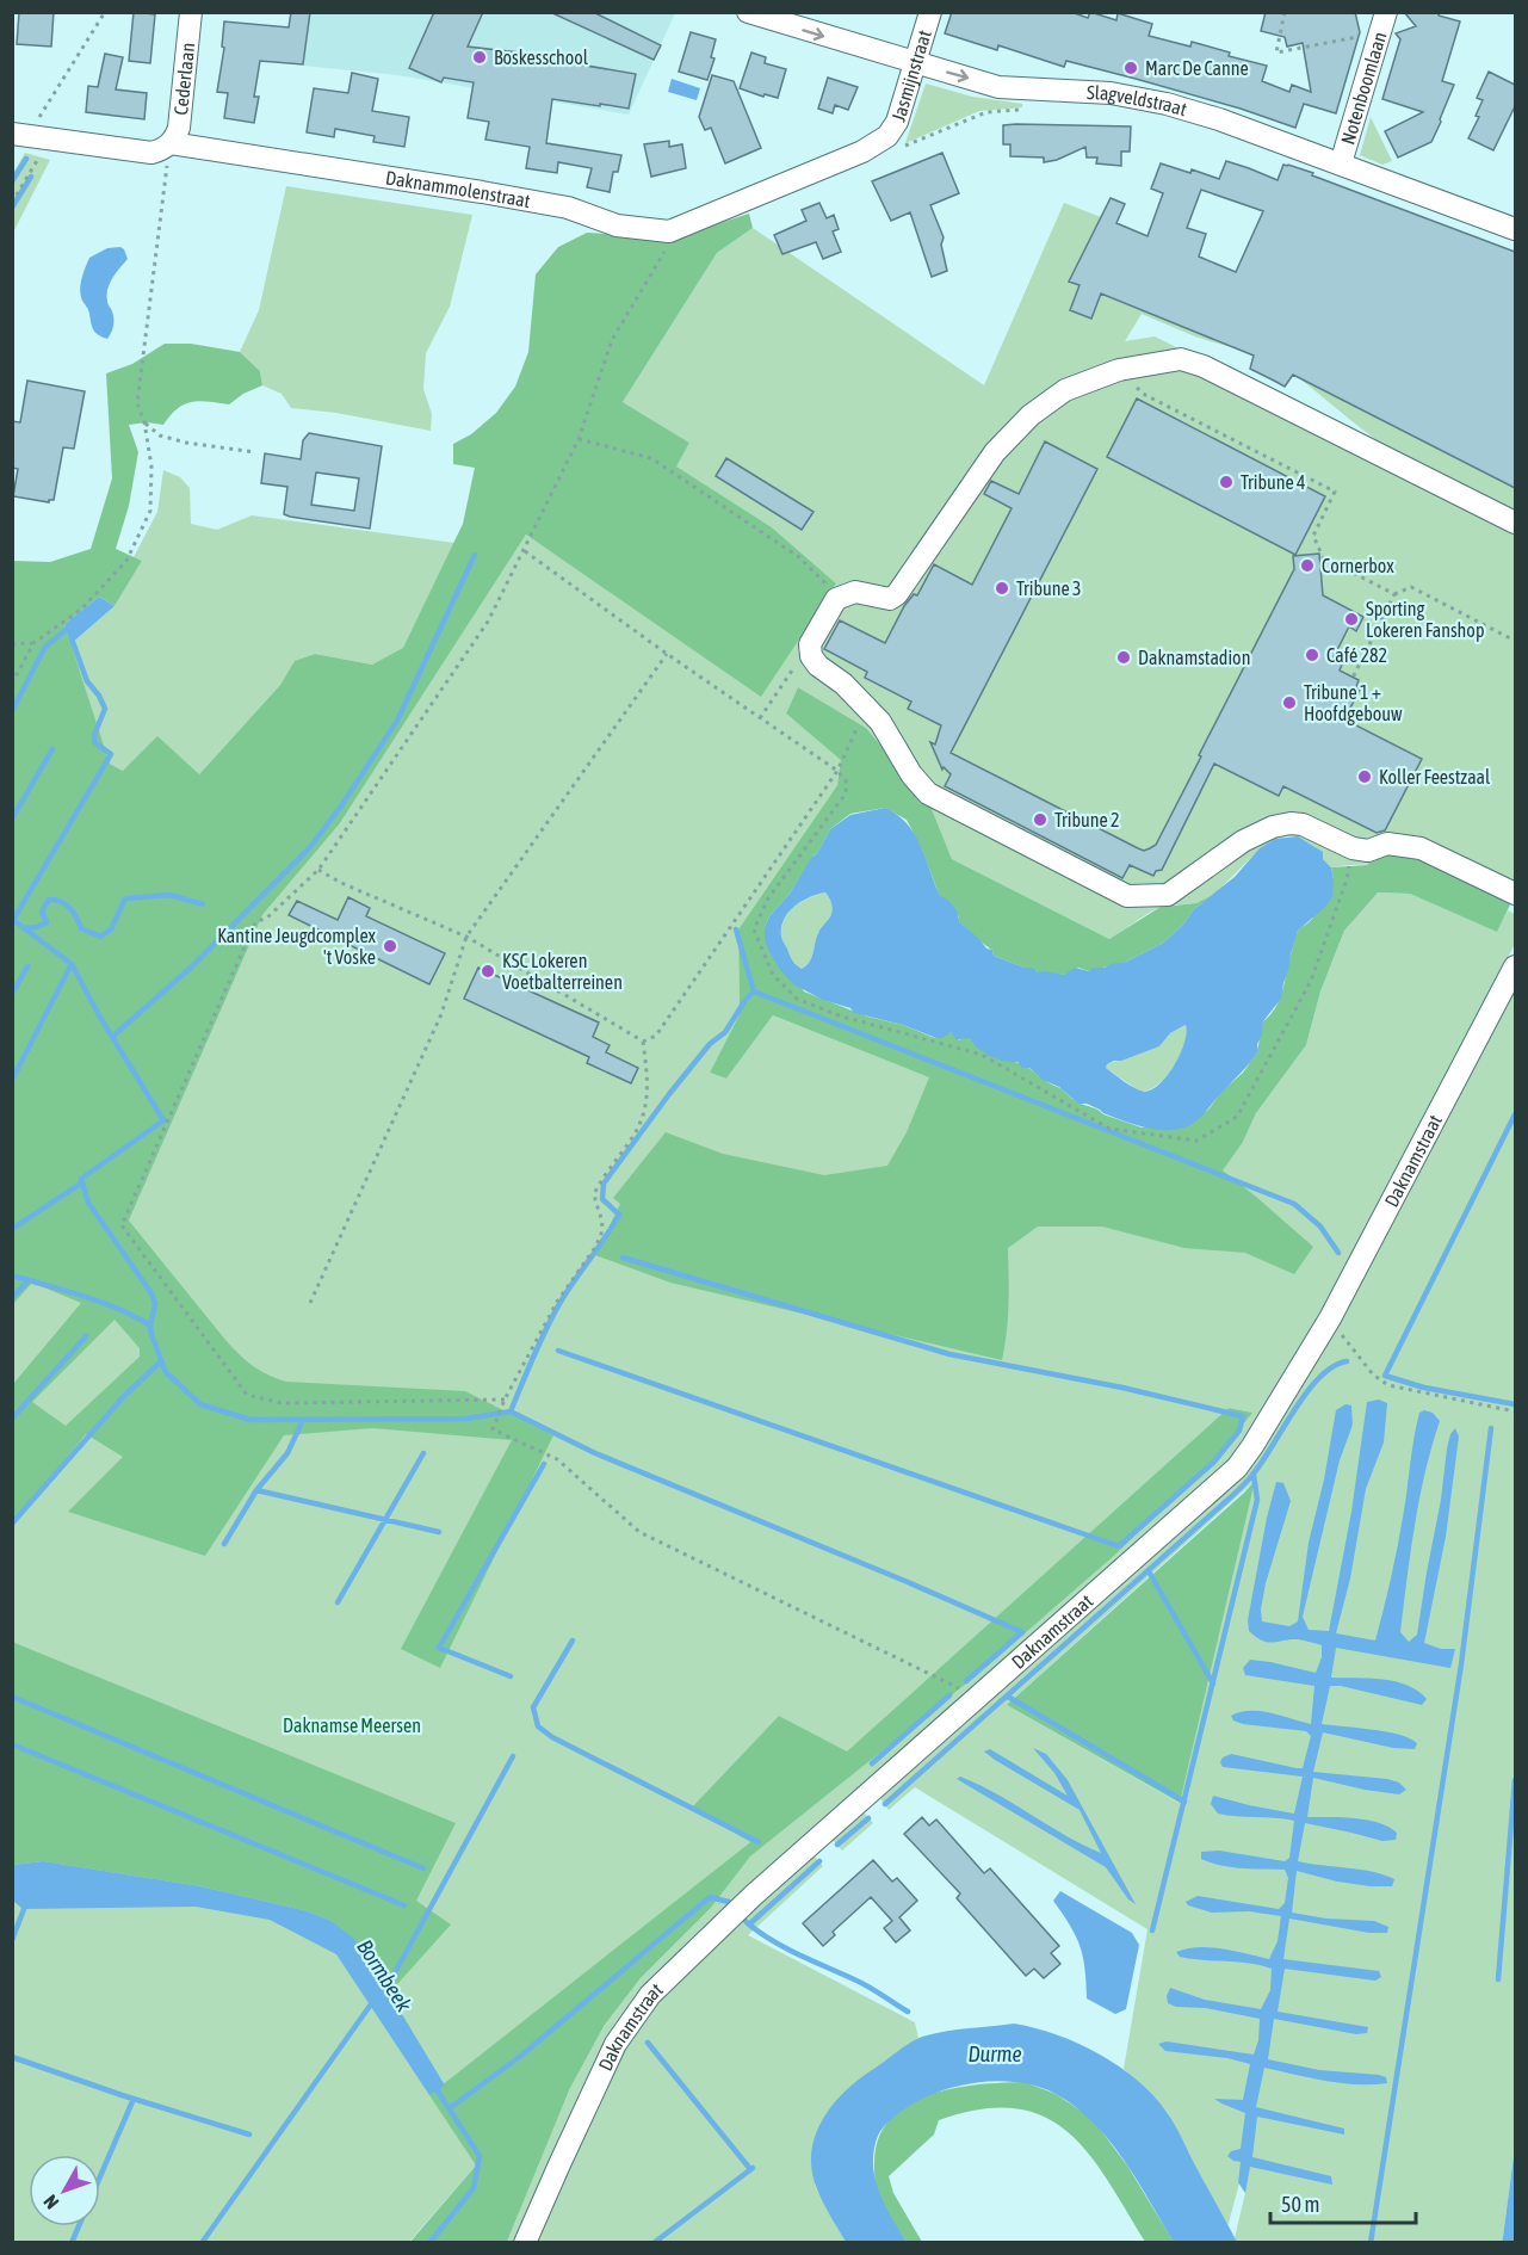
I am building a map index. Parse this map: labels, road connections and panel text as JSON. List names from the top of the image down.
{
  "streets": {
    "street": [
      "Jasmijnstraat",
      "Cederlaan",
      "Notenboomlaan",
      "Slagveldstraat",
      "Daknammolenstraat",
      "Daknamstraat"
    ]
  },
  "crossings": [
    ["Jasmijnstraat", "Slagveldstraat"],
    ["Jasmijnstraat", "Daknammolenstraat"],
    ["Cederlaan", "Daknammolenstraat"],
    ["Notenboomlaan", "Slagveldstraat"]
  ],
  "one_way": ["Slagveldstraat"],
  "water": ["Bormbeek", "Durme"],
  "parks": ["Daknamse Meersen"],
  "places": [
    "Boskesschool",
    "Marc De Canne",
    "Tribune 4",
    "Cornerbox",
    "Tribune 3",
    "Sporting Lokeren Fanshop",
    "Café 282",
    "Daknamstadion",
    "Tribune 1 + Hoofdgebouw",
    "Koller Feestzaal",
    "Tribune 2",
    "Kantine Jeugdcomplex 't Voske",
    "KSC Lokeren Voetbalterreinen"
  ],
  "scale_bar": "50 m",
  "north": "bottom left"
}
